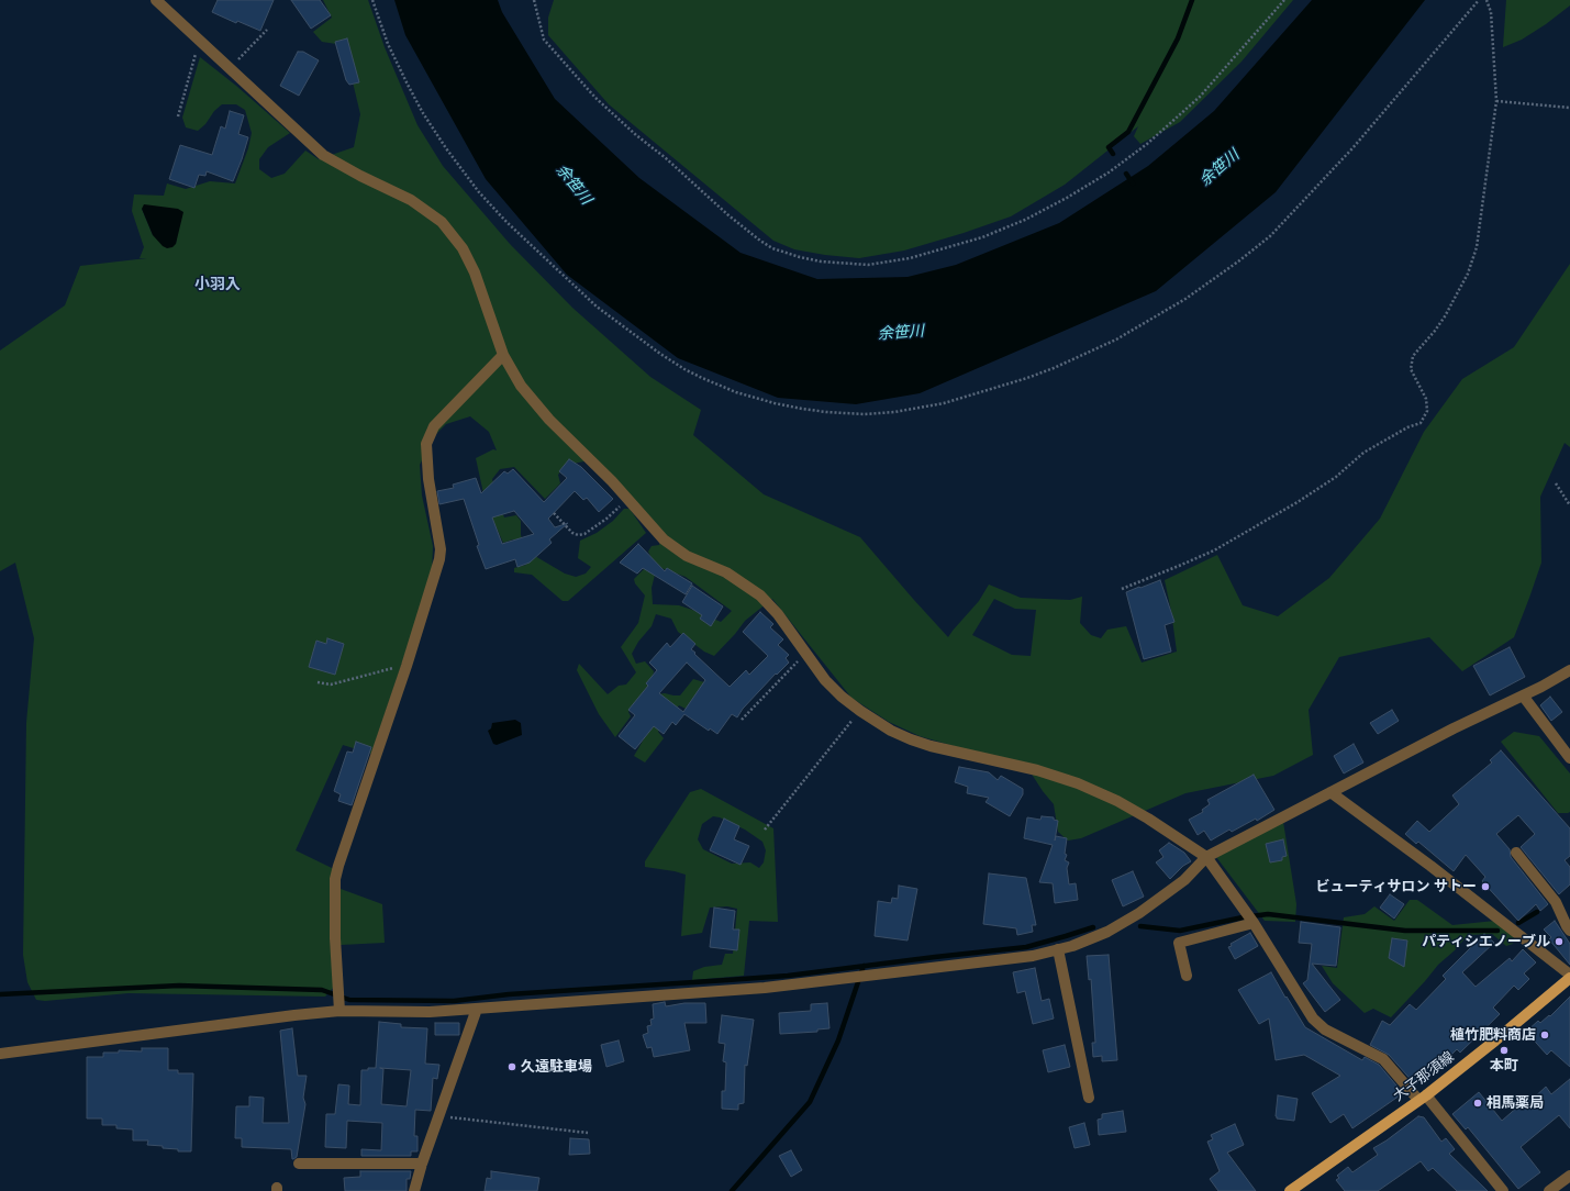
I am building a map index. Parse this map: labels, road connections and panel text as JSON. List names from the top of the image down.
{
  "streets": {
    "main road": ["大子那須線"]
  },
  "districts": ["小羽入"],
  "water": ["余笹川"],
  "places": [
    "ビューティサロン サトー",
    "パティシエノーブル",
    "植竹肥料商店",
    "本町",
    "久遠駐車場",
    "相馬薬局"
  ]
}
